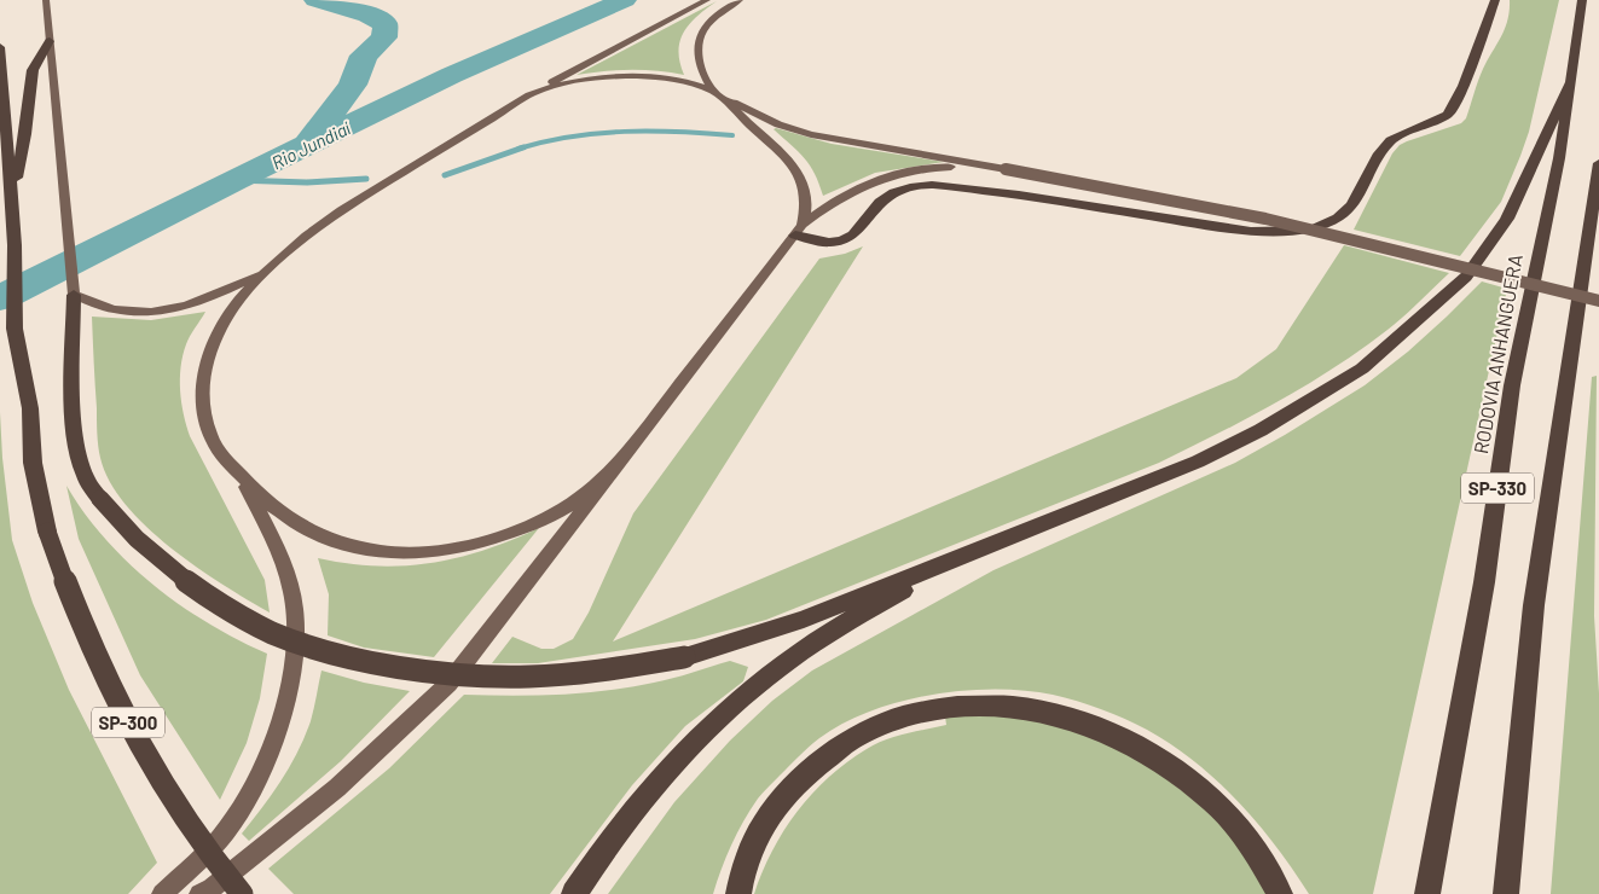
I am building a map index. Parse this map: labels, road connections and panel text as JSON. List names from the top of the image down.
{
  "streets": {
    "highway": ["RODOVIA ANHANGUERA", "SP-330", "SP-300"]
  },
  "water": ["Rio Jundiaí"]
}
